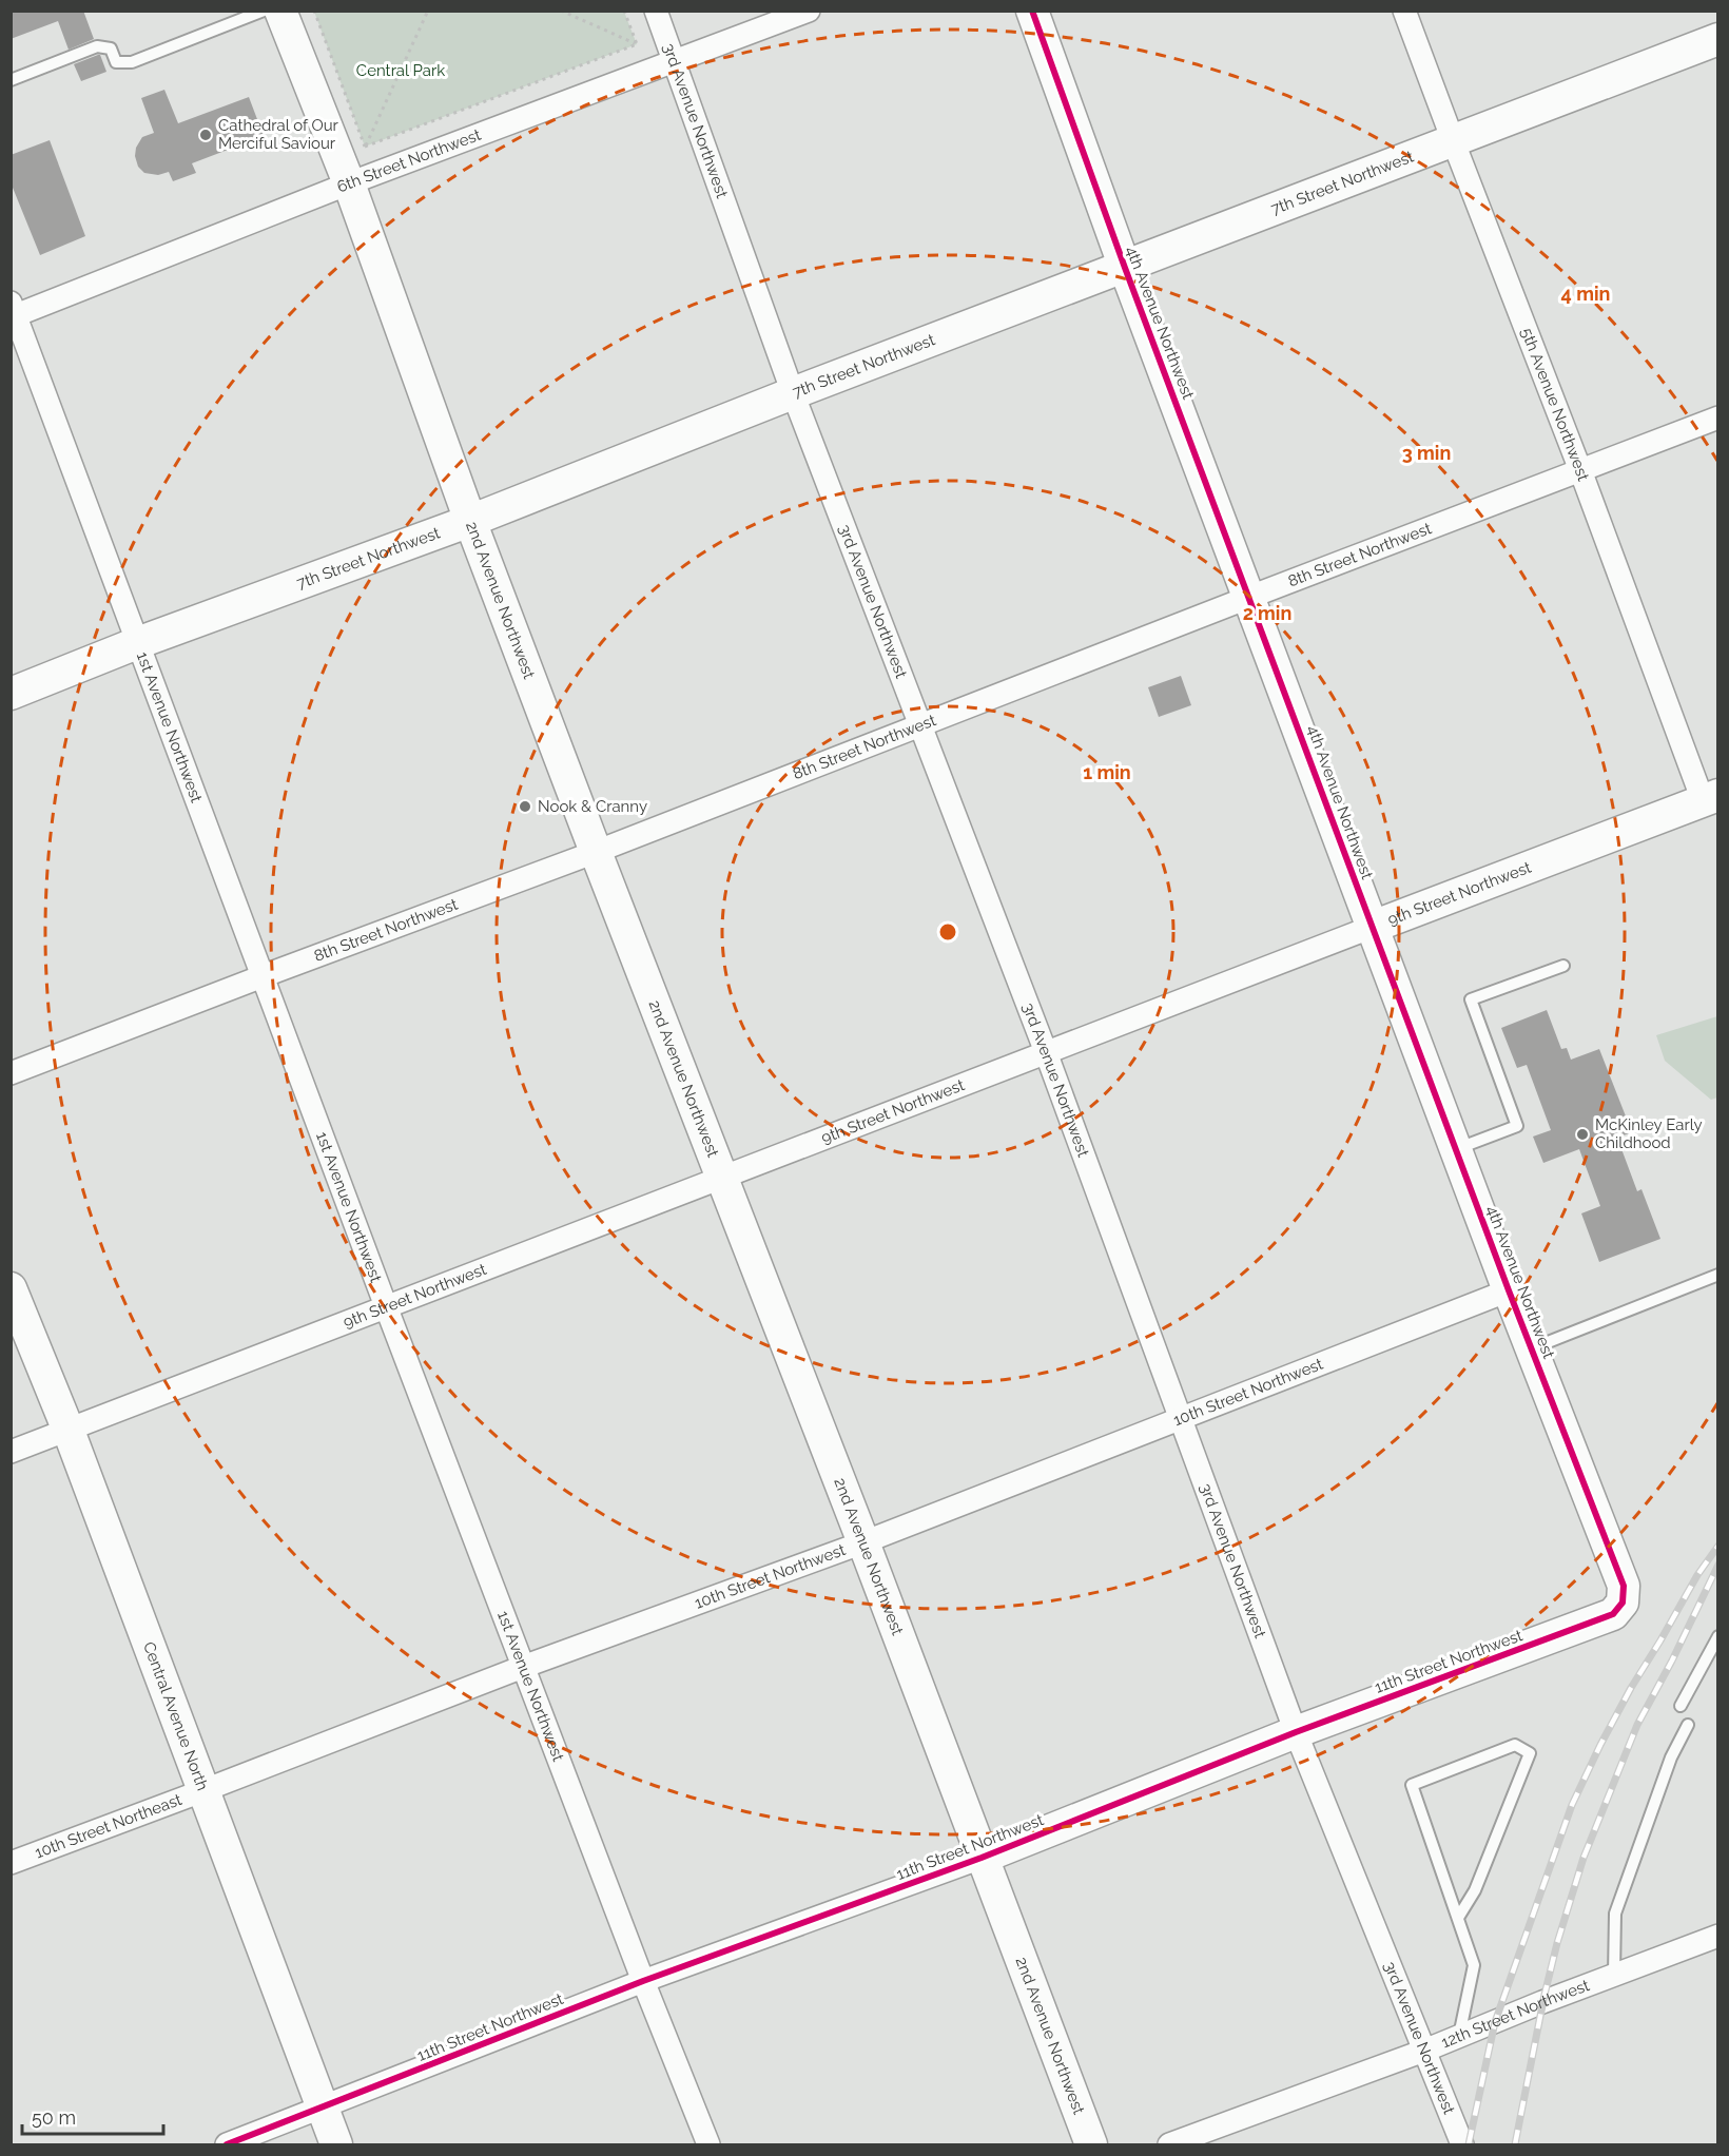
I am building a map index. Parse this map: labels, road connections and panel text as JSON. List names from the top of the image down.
{
  "streets": {
    "street": [
      "3rd Avenue Northwest",
      "6th Street Northwest",
      "7th Street Northwest",
      "4th Avenue Northwest",
      "5th Avenue Northwest",
      "8th Street Northwest",
      "2nd Avenue Northwest",
      "1st Avenue Northwest",
      "9th Street Northwest",
      "10th Street Northwest",
      "11th Street Northwest",
      "Central Avenue North",
      "10th Street Northeast",
      "12th Street Northwest"
    ]
  },
  "crossings": [
    ["3rd Avenue Northwest", "6th Street Northwest"],
    ["3rd Avenue Northwest", "7th Street Northwest"],
    ["3rd Avenue Northwest", "8th Street Northwest"],
    ["3rd Avenue Northwest", "9th Street Northwest"],
    ["3rd Avenue Northwest", "10th Street Northwest"],
    ["3rd Avenue Northwest", "11th Street Northwest"],
    ["3rd Avenue Northwest", "12th Street Northwest"],
    ["6th Street Northwest", "2nd Avenue Northwest"],
    ["6th Street Northwest", "1st Avenue Northwest"],
    ["7th Street Northwest", "4th Avenue Northwest"],
    ["7th Street Northwest", "5th Avenue Northwest"],
    ["7th Street Northwest", "2nd Avenue Northwest"],
    ["7th Street Northwest", "1st Avenue Northwest"],
    ["4th Avenue Northwest", "8th Street Northwest"],
    ["4th Avenue Northwest", "9th Street Northwest"],
    ["4th Avenue Northwest", "10th Street Northwest"],
    ["4th Avenue Northwest", "11th Street Northwest"],
    ["5th Avenue Northwest", "8th Street Northwest"],
    ["5th Avenue Northwest", "9th Street Northwest"],
    ["8th Street Northwest", "2nd Avenue Northwest"],
    ["8th Street Northwest", "1st Avenue Northwest"],
    ["2nd Avenue Northwest", "9th Street Northwest"],
    ["2nd Avenue Northwest", "10th Street Northwest"],
    ["2nd Avenue Northwest", "11th Street Northwest"],
    ["1st Avenue Northwest", "9th Street Northwest"],
    ["1st Avenue Northwest", "10th Street Northwest"],
    ["1st Avenue Northwest", "11th Street Northwest"],
    ["9th Street Northwest", "Central Avenue North"],
    ["10th Street Northwest", "Central Avenue North"],
    ["10th Street Northwest", "10th Street Northeast"],
    ["11th Street Northwest", "Central Avenue North"],
    ["Central Avenue North", "10th Street Northeast"]
  ],
  "parks": ["Central Park"],
  "places": ["Cathedral of Our Merciful Saviour", "Nook & Cranny", "McKinley Early Childhood"],
  "scale_bar": "50 m",
  "rings": [
    "4 min",
    "3 min",
    "2 min",
    "1 min"
  ]
}
